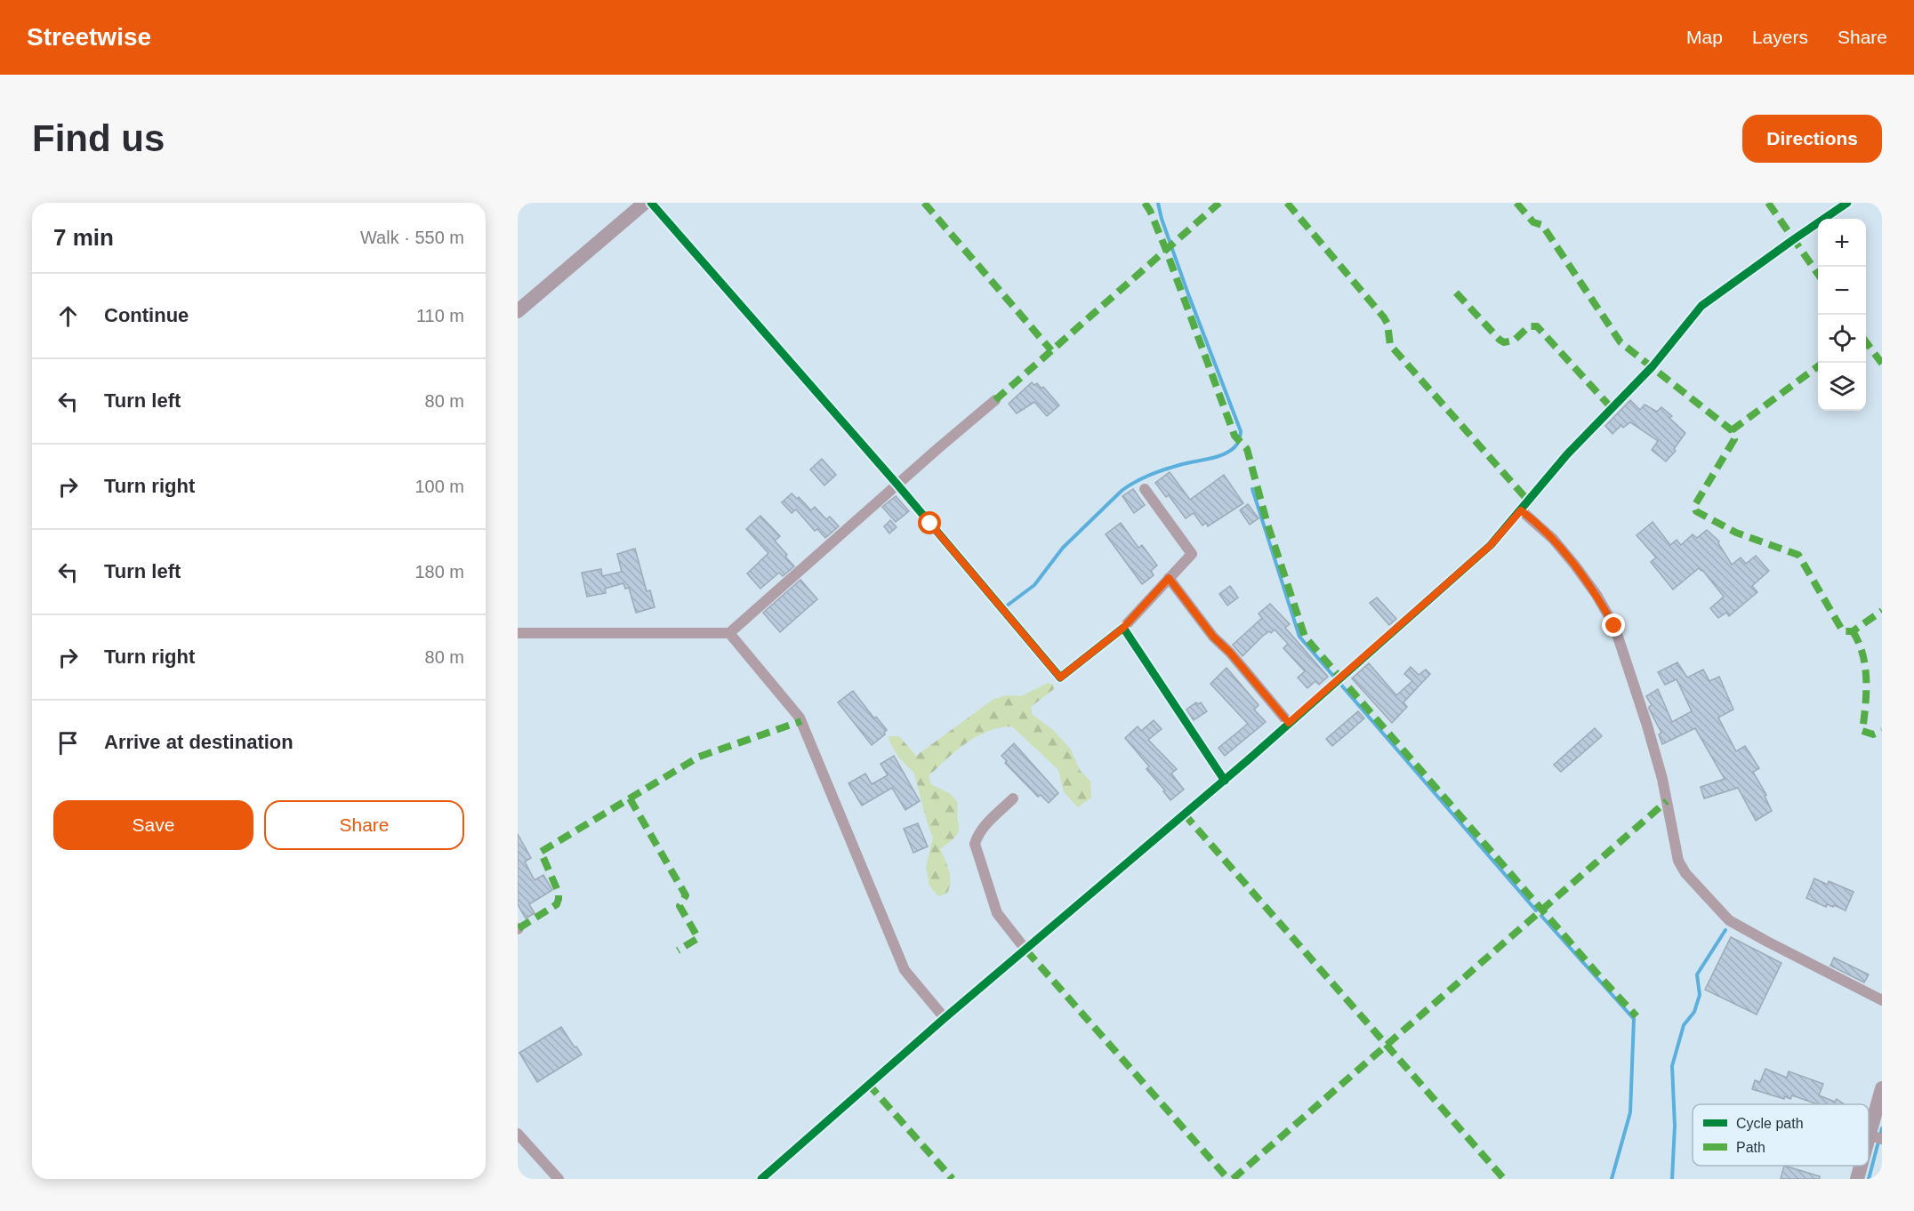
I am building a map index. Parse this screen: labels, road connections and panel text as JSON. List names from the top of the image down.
{
  "legend": ["Cycle path", "Path"],
  "page": {
    "header": "Streetwise",
    "nav": ["Map", "Layers", "Share"],
    "buttons": [
      "Directions",
      ["Save", "Share"]
    ],
    "title": "Find us",
    "heading": ["7 min", "Walk · 550 m"],
    "map_buttons": ["+", "−"],
    "list": [
      ["Continue", "110 m"],
      ["Turn left", "80 m"],
      ["Turn right", "100 m"],
      ["Turn left", "180 m"],
      ["Turn right", "80 m"],
      "Arrive at destination"
    ]
  }
}
